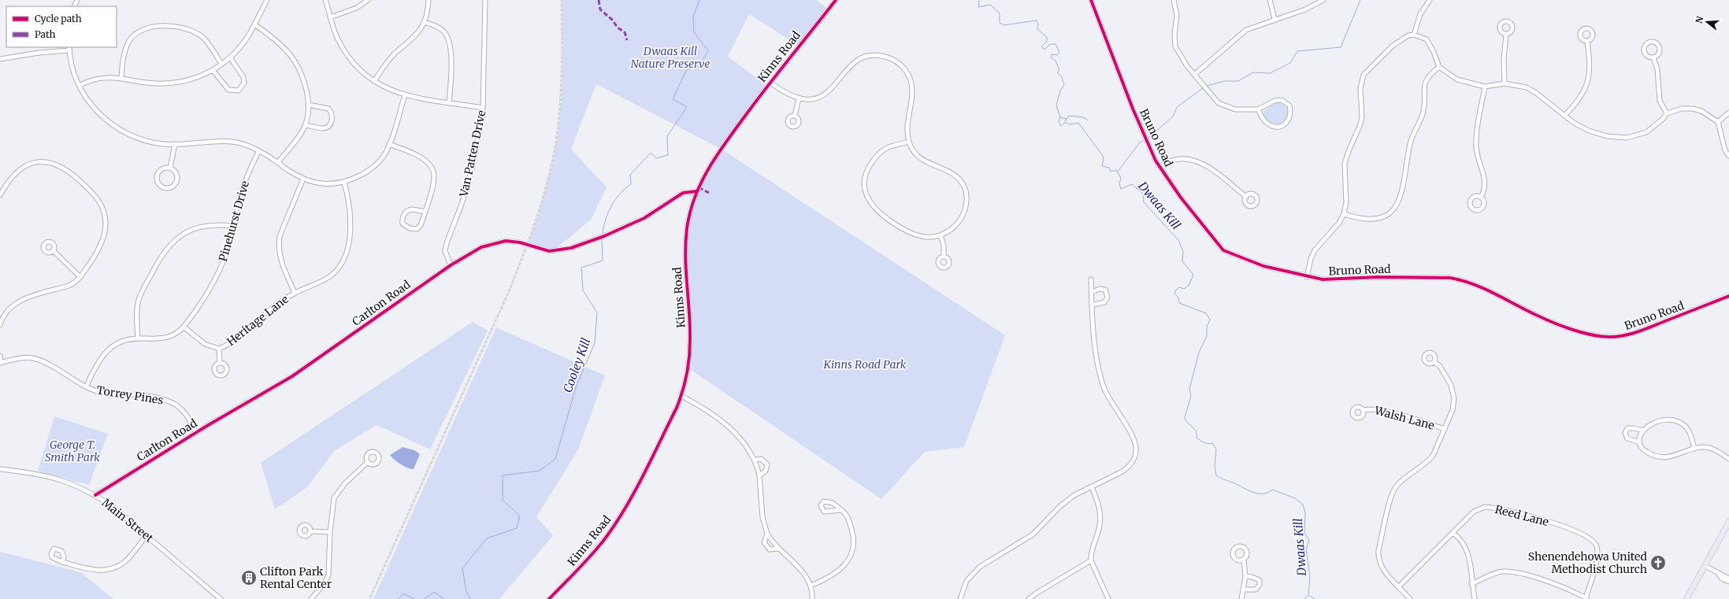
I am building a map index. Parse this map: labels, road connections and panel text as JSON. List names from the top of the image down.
{
  "streets": {
    "street": [
      "Kinns Road",
      "Bruno Road",
      "Van Patten Drive",
      "Pinehurst Drive",
      "Carlton Road",
      "Heritage Lane",
      "Torrey Pines",
      "Walsh Lane",
      "Reed Lane",
      "Main Street"
    ]
  },
  "crossings": [
    ["Kinns Road", "Carlton Road"],
    ["Van Patten Drive", "Carlton Road"],
    ["Pinehurst Drive", "Heritage Lane"],
    ["Pinehurst Drive", "Torrey Pines"],
    ["Carlton Road", "Torrey Pines"],
    ["Carlton Road", "Main Street"]
  ],
  "water": ["Dwaas Kill", "Cooley Kill"],
  "parks": ["Dwaas Kill Nature Preserve", "Kinns Road Park", "George T. Smith Park"],
  "places": {
    "church": ["Shenendehowa United Methodist Church"],
    "building": ["Clifton Park Rental Center"]
  },
  "legend": ["Cycle path", "Path"],
  "north": "left"
}
